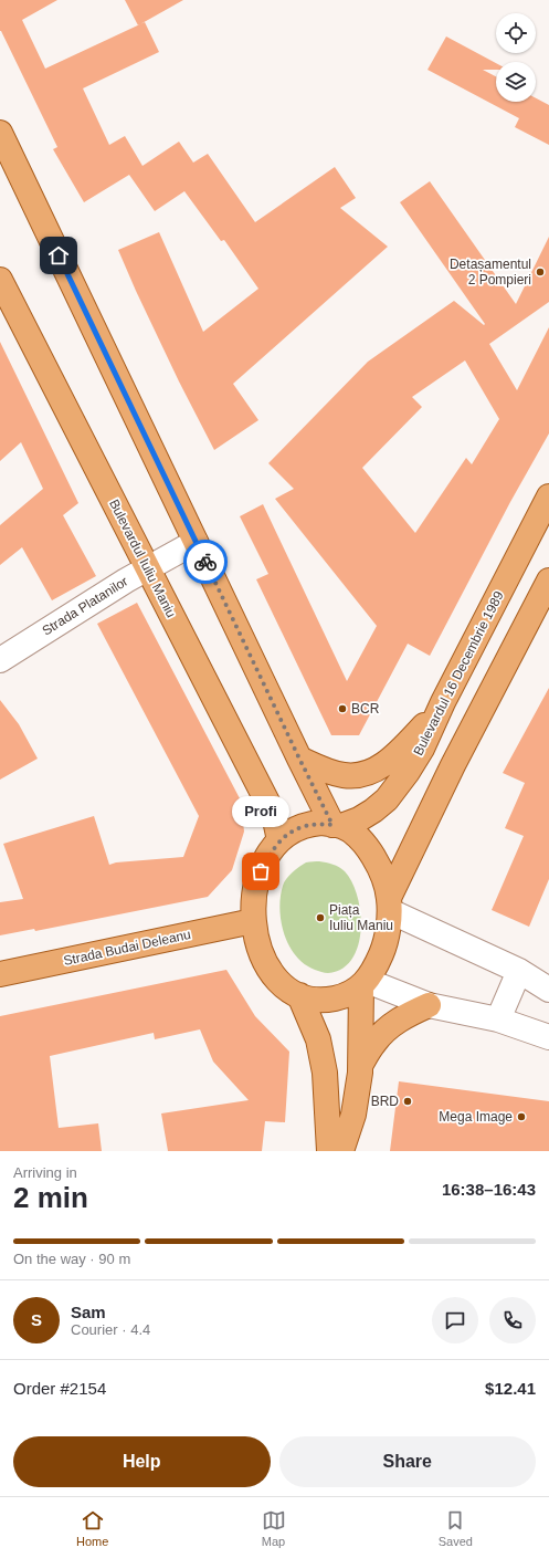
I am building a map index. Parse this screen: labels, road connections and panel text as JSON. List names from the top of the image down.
{
  "streets": {
    "main road": ["Bulevardul Iuliu Maniu", "Bulevardul 16 Decembrie 1989", "Strada Budai Deleanu"],
    "street": ["Strada Platanilor"]
  },
  "crossings": [
    ["Bulevardul Iuliu Maniu", "Strada Platanilor"],
    ["Bulevardul Iuliu Maniu", "Bulevardul 16 Decembrie 1989"],
    ["Bulevardul Iuliu Maniu", "Strada Budai Deleanu"],
    ["Bulevardul 16 Decembrie 1989", "Strada Budai Deleanu"]
  ],
  "places": [
    "Detașamentul 2 Pompieri",
    "BCR",
    "Profi",
    "Piața Iuliu Maniu",
    "BRD",
    "Mega Image"
  ],
  "page": {
    "bubble": "Profi",
    "heading": ["2 min", "Arriving in", "16:38–16:43"],
    "panel": [
      "Sam",
      "Courier · 4.4",
      "Order #2154",
      "$12.41"
    ],
    "bar": "On the way · 90 m",
    "round": "S",
    "buttons": ["Help", "Share"],
    "tabs": ["Home", "Map", "Saved"]
  }
}
